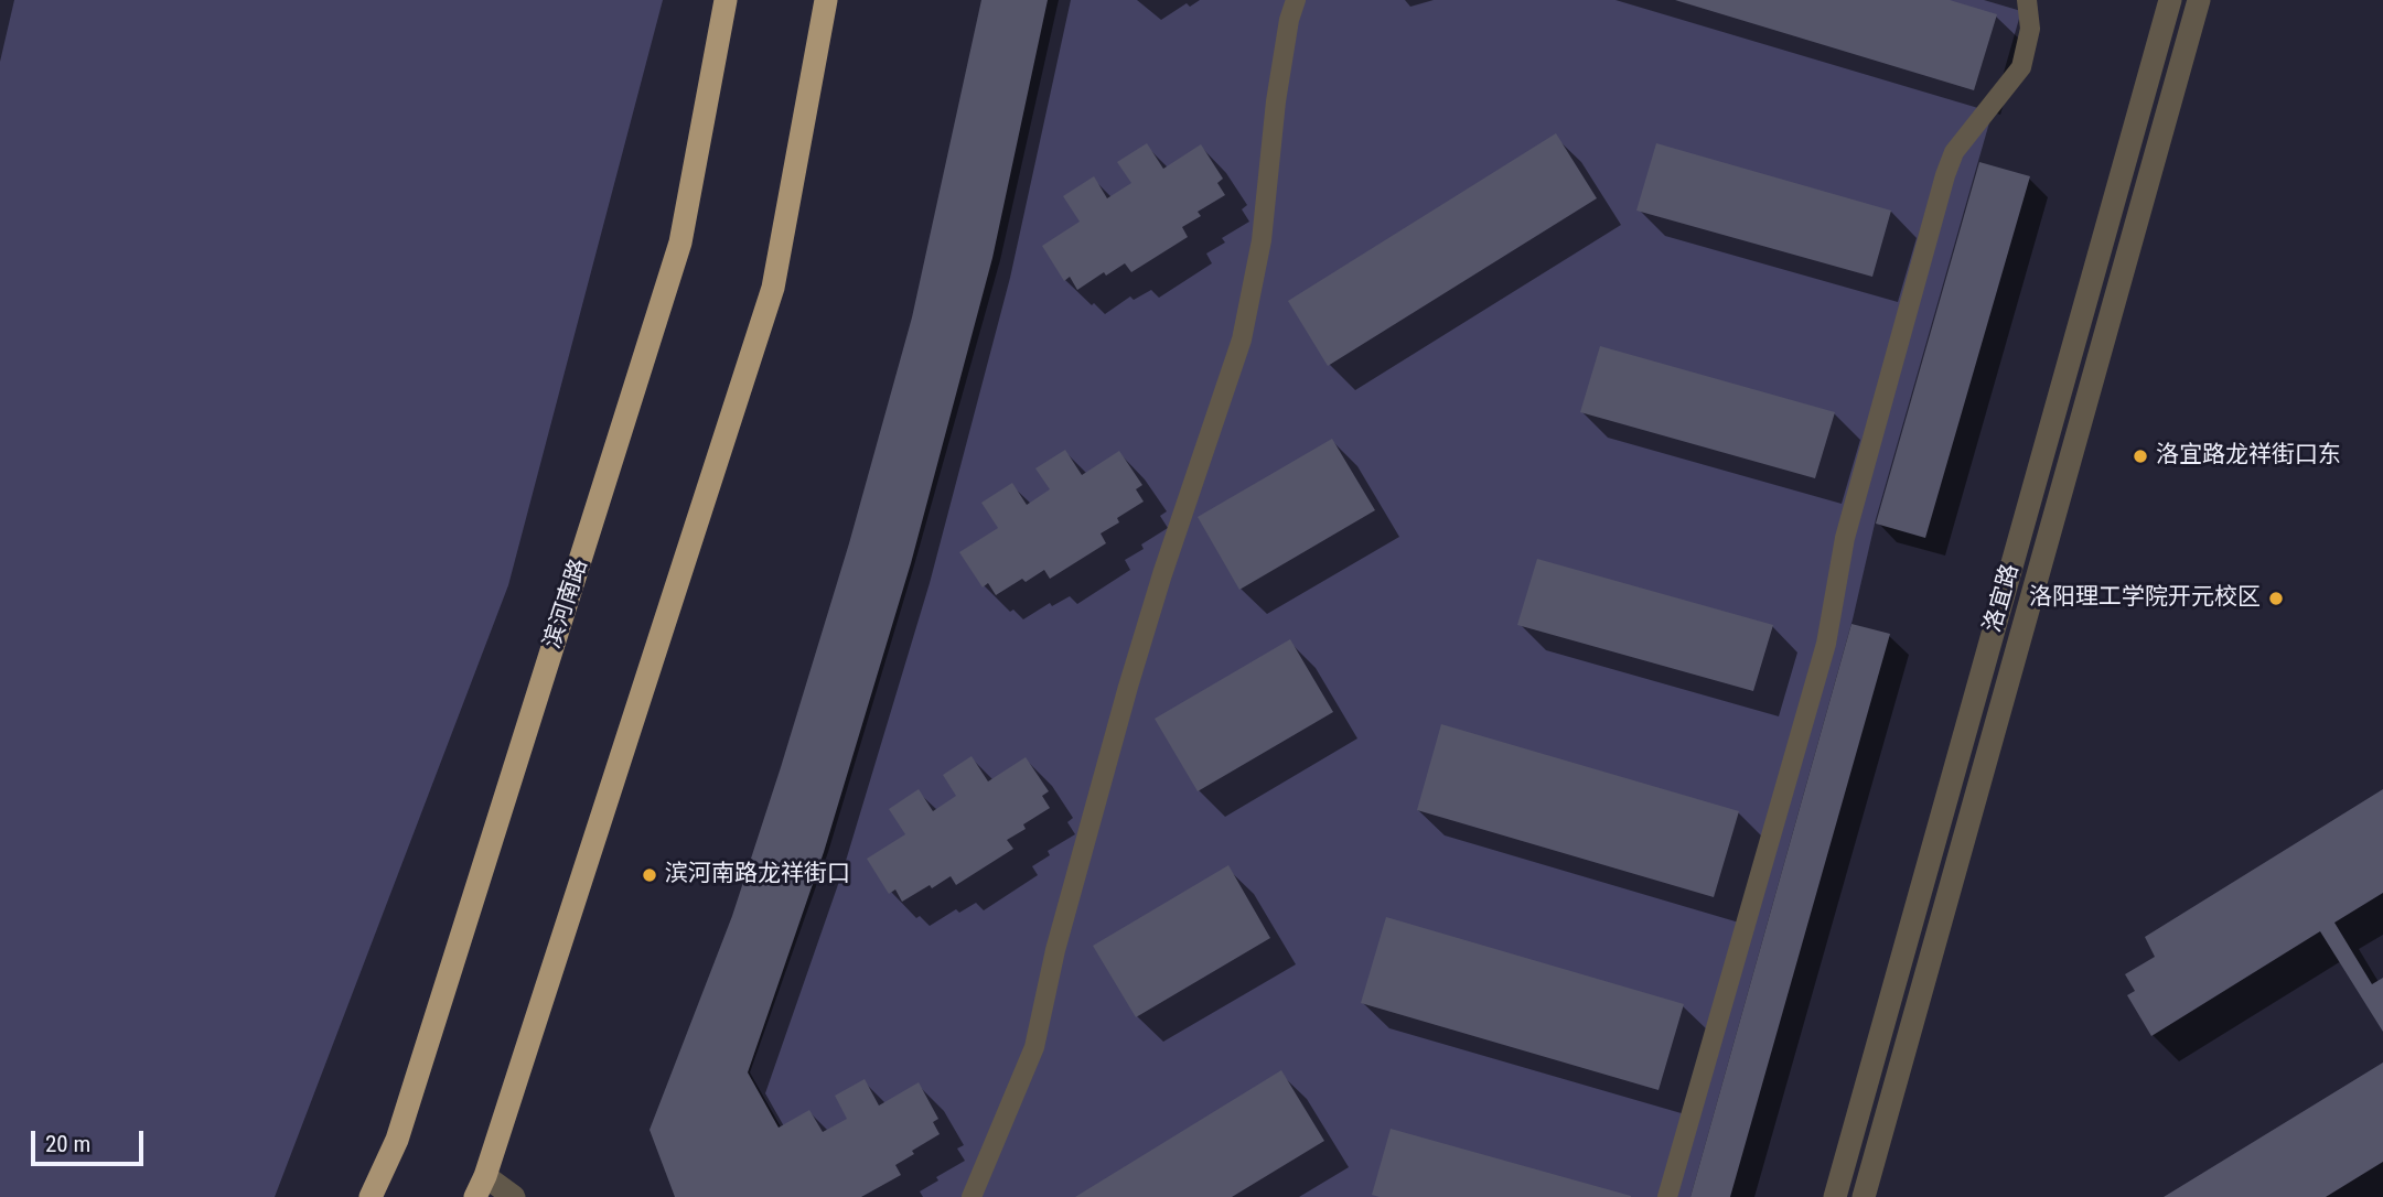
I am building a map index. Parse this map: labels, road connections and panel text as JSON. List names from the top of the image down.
{
  "streets": {
    "highway": ["滨河南路"],
    "street": ["洛宜路"]
  },
  "places": ["洛宜路龙祥街口东", "洛阳理工学院开元校区", "滨河南路龙祥街口"],
  "scale_bar": "20 m"
}
